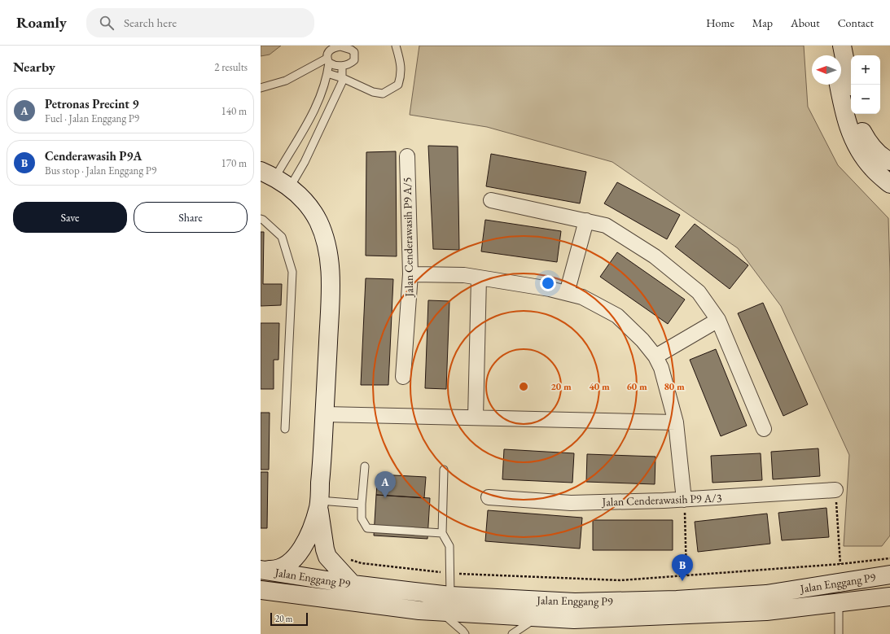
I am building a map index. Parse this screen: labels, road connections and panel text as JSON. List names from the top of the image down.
{
  "streets": {
    "main road": ["Jalan Enggang P9"],
    "street": ["Jalan Cenderawasih P9 A/5", "Jalan Cenderawasih P9 A/3"]
  },
  "scale_bar": "20 m",
  "north": "left",
  "page": {
    "header": "Roamly",
    "search": "Search here",
    "nav": [
      "Home",
      "Map",
      "About",
      "Contact"
    ],
    "heading": ["Nearby", "2 results"],
    "map_buttons": ["+", "−"],
    "list": [
      {
        "mark": "A",
        "name": "Petronas Precint 9",
        "note": "Fuel · Jalan Enggang P9",
        "value": "140 m"
      },
      {
        "mark": "B",
        "name": "Cenderawasih P9A",
        "note": "Bus stop · Jalan Enggang P9",
        "value": "170 m"
      }
    ],
    "buttons": ["Save", "Share"],
    "pins": ["A", "B"],
    "scale": "20 m"
  },
  "rings": [
    "20 m",
    "40 m",
    "60 m",
    "80 m"
  ]
}
